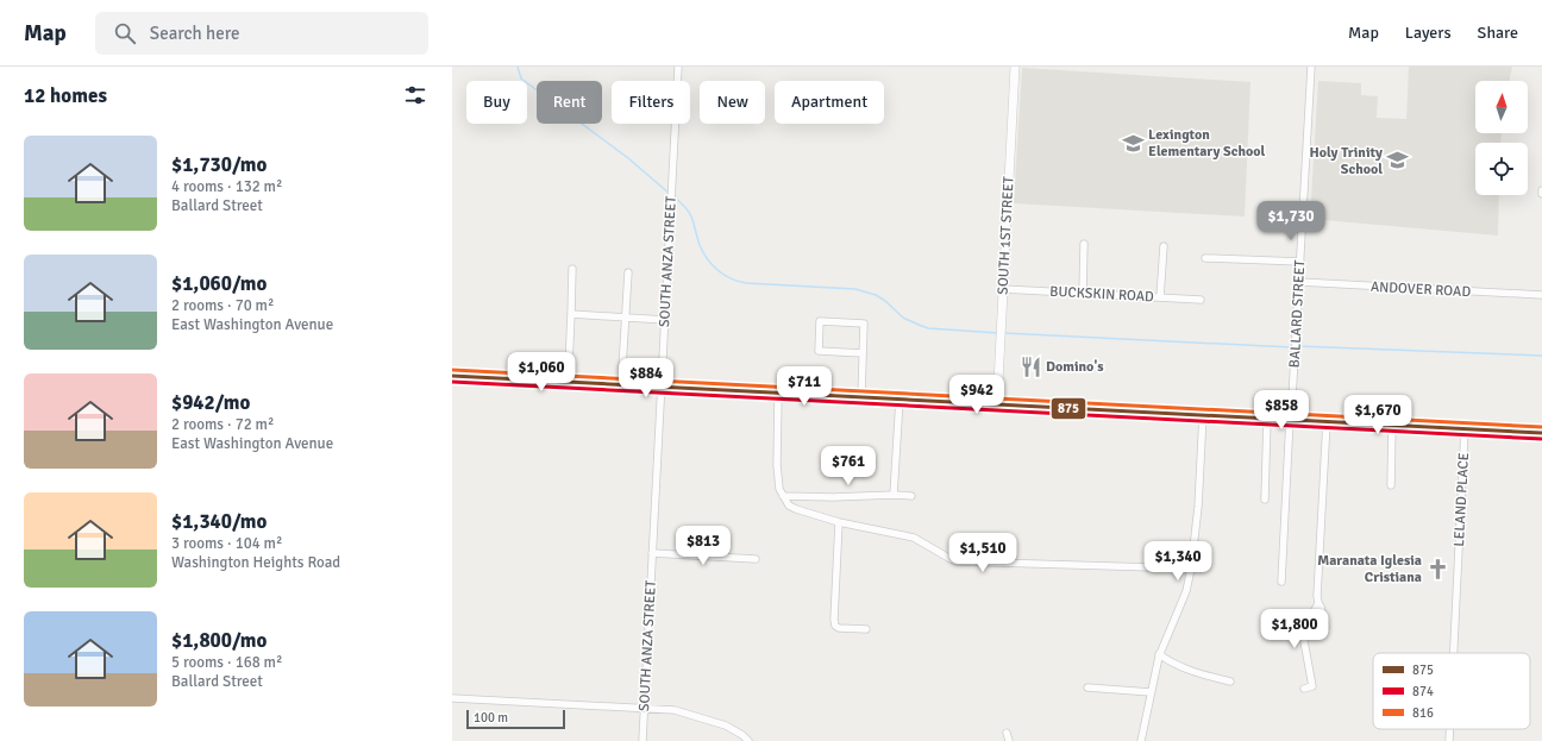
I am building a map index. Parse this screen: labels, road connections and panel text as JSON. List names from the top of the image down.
{
  "streets": {
    "street": [
      "SOUTH 1ST STREET",
      "SOUTH ANZA STREET",
      "ANDOVER ROAD",
      "BUCKSKIN ROAD",
      "BALLARD STREET",
      "LELAND PLACE"
    ]
  },
  "crossings": [
    ["SOUTH 1ST STREET", "BUCKSKIN ROAD"],
    ["ANDOVER ROAD", "BALLARD STREET"]
  ],
  "places": {
    "school or university": ["Lexington Elementary School", "Holy Trinity School"],
    "restaurant": ["Domino's"],
    "church": ["Maranata Iglesia Cristiana"]
  },
  "lines": ["transit line 816", "transit line 875", "transit line 874"],
  "legend": ["875", "874", "816"],
  "scale_bar": "100 m",
  "north": "top",
  "page": {
    "header": "Map",
    "search": "Search here",
    "nav": ["Map", "Layers", "Share"],
    "heading": "12 homes",
    "chip": [
      "Buy",
      "Rent",
      "Filters",
      "New",
      "Apartment"
    ],
    "list": [
      {
        "name": "$1,730/mo",
        "note": "4 rooms · 132 m² · Ballard Street"
      },
      {
        "name": "$1,060/mo",
        "note": "2 rooms · 70 m² · East Washington Avenue"
      },
      {
        "name": "$942/mo",
        "note": "2 rooms · 72 m² · East Washington Avenue"
      },
      {
        "name": "$1,340/mo",
        "note": "3 rooms · 104 m² · Washington Heights Road"
      },
      {
        "name": "$1,800/mo",
        "note": "5 rooms · 168 m² · Ballard Street"
      }
    ],
    "price": [
      "$1,730",
      "$1,060",
      "$884",
      "$711",
      "$942",
      "$858",
      "$1,670",
      "$761",
      "$813",
      "$1,510",
      "$1,340",
      "$1,800"
    ],
    "scale": "100 m"
  }
}
